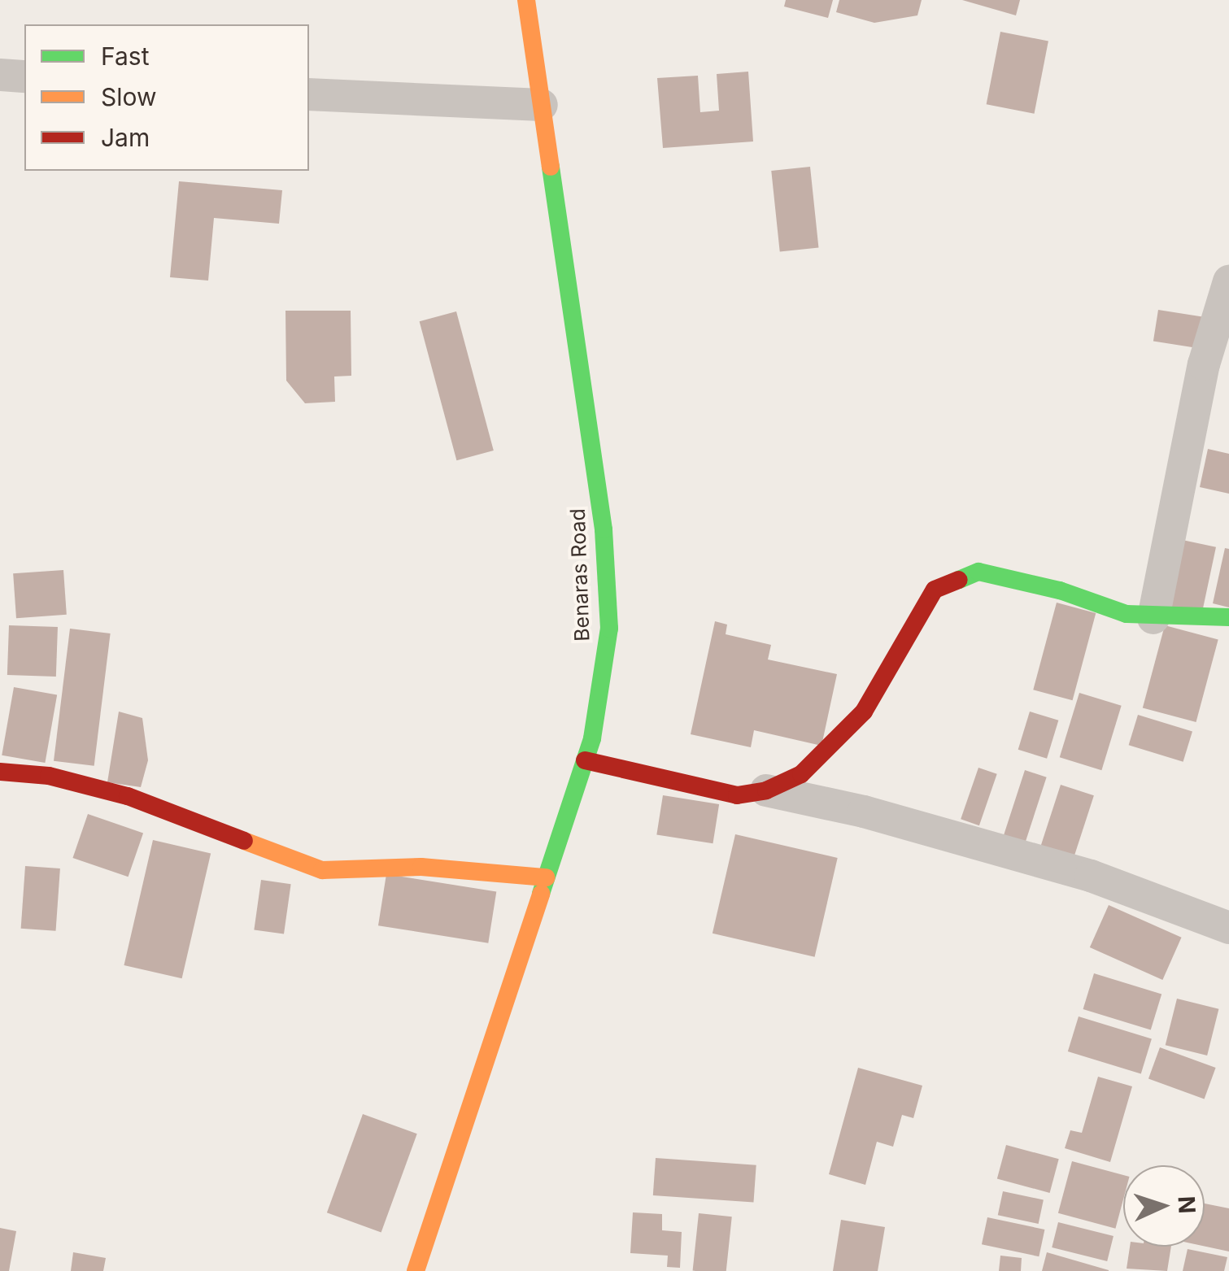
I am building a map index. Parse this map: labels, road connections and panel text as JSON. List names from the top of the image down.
{
  "streets": {
    "street": ["Benaras Road"]
  },
  "legend": ["Fast", "Slow", "Jam"],
  "north": "right"
}
